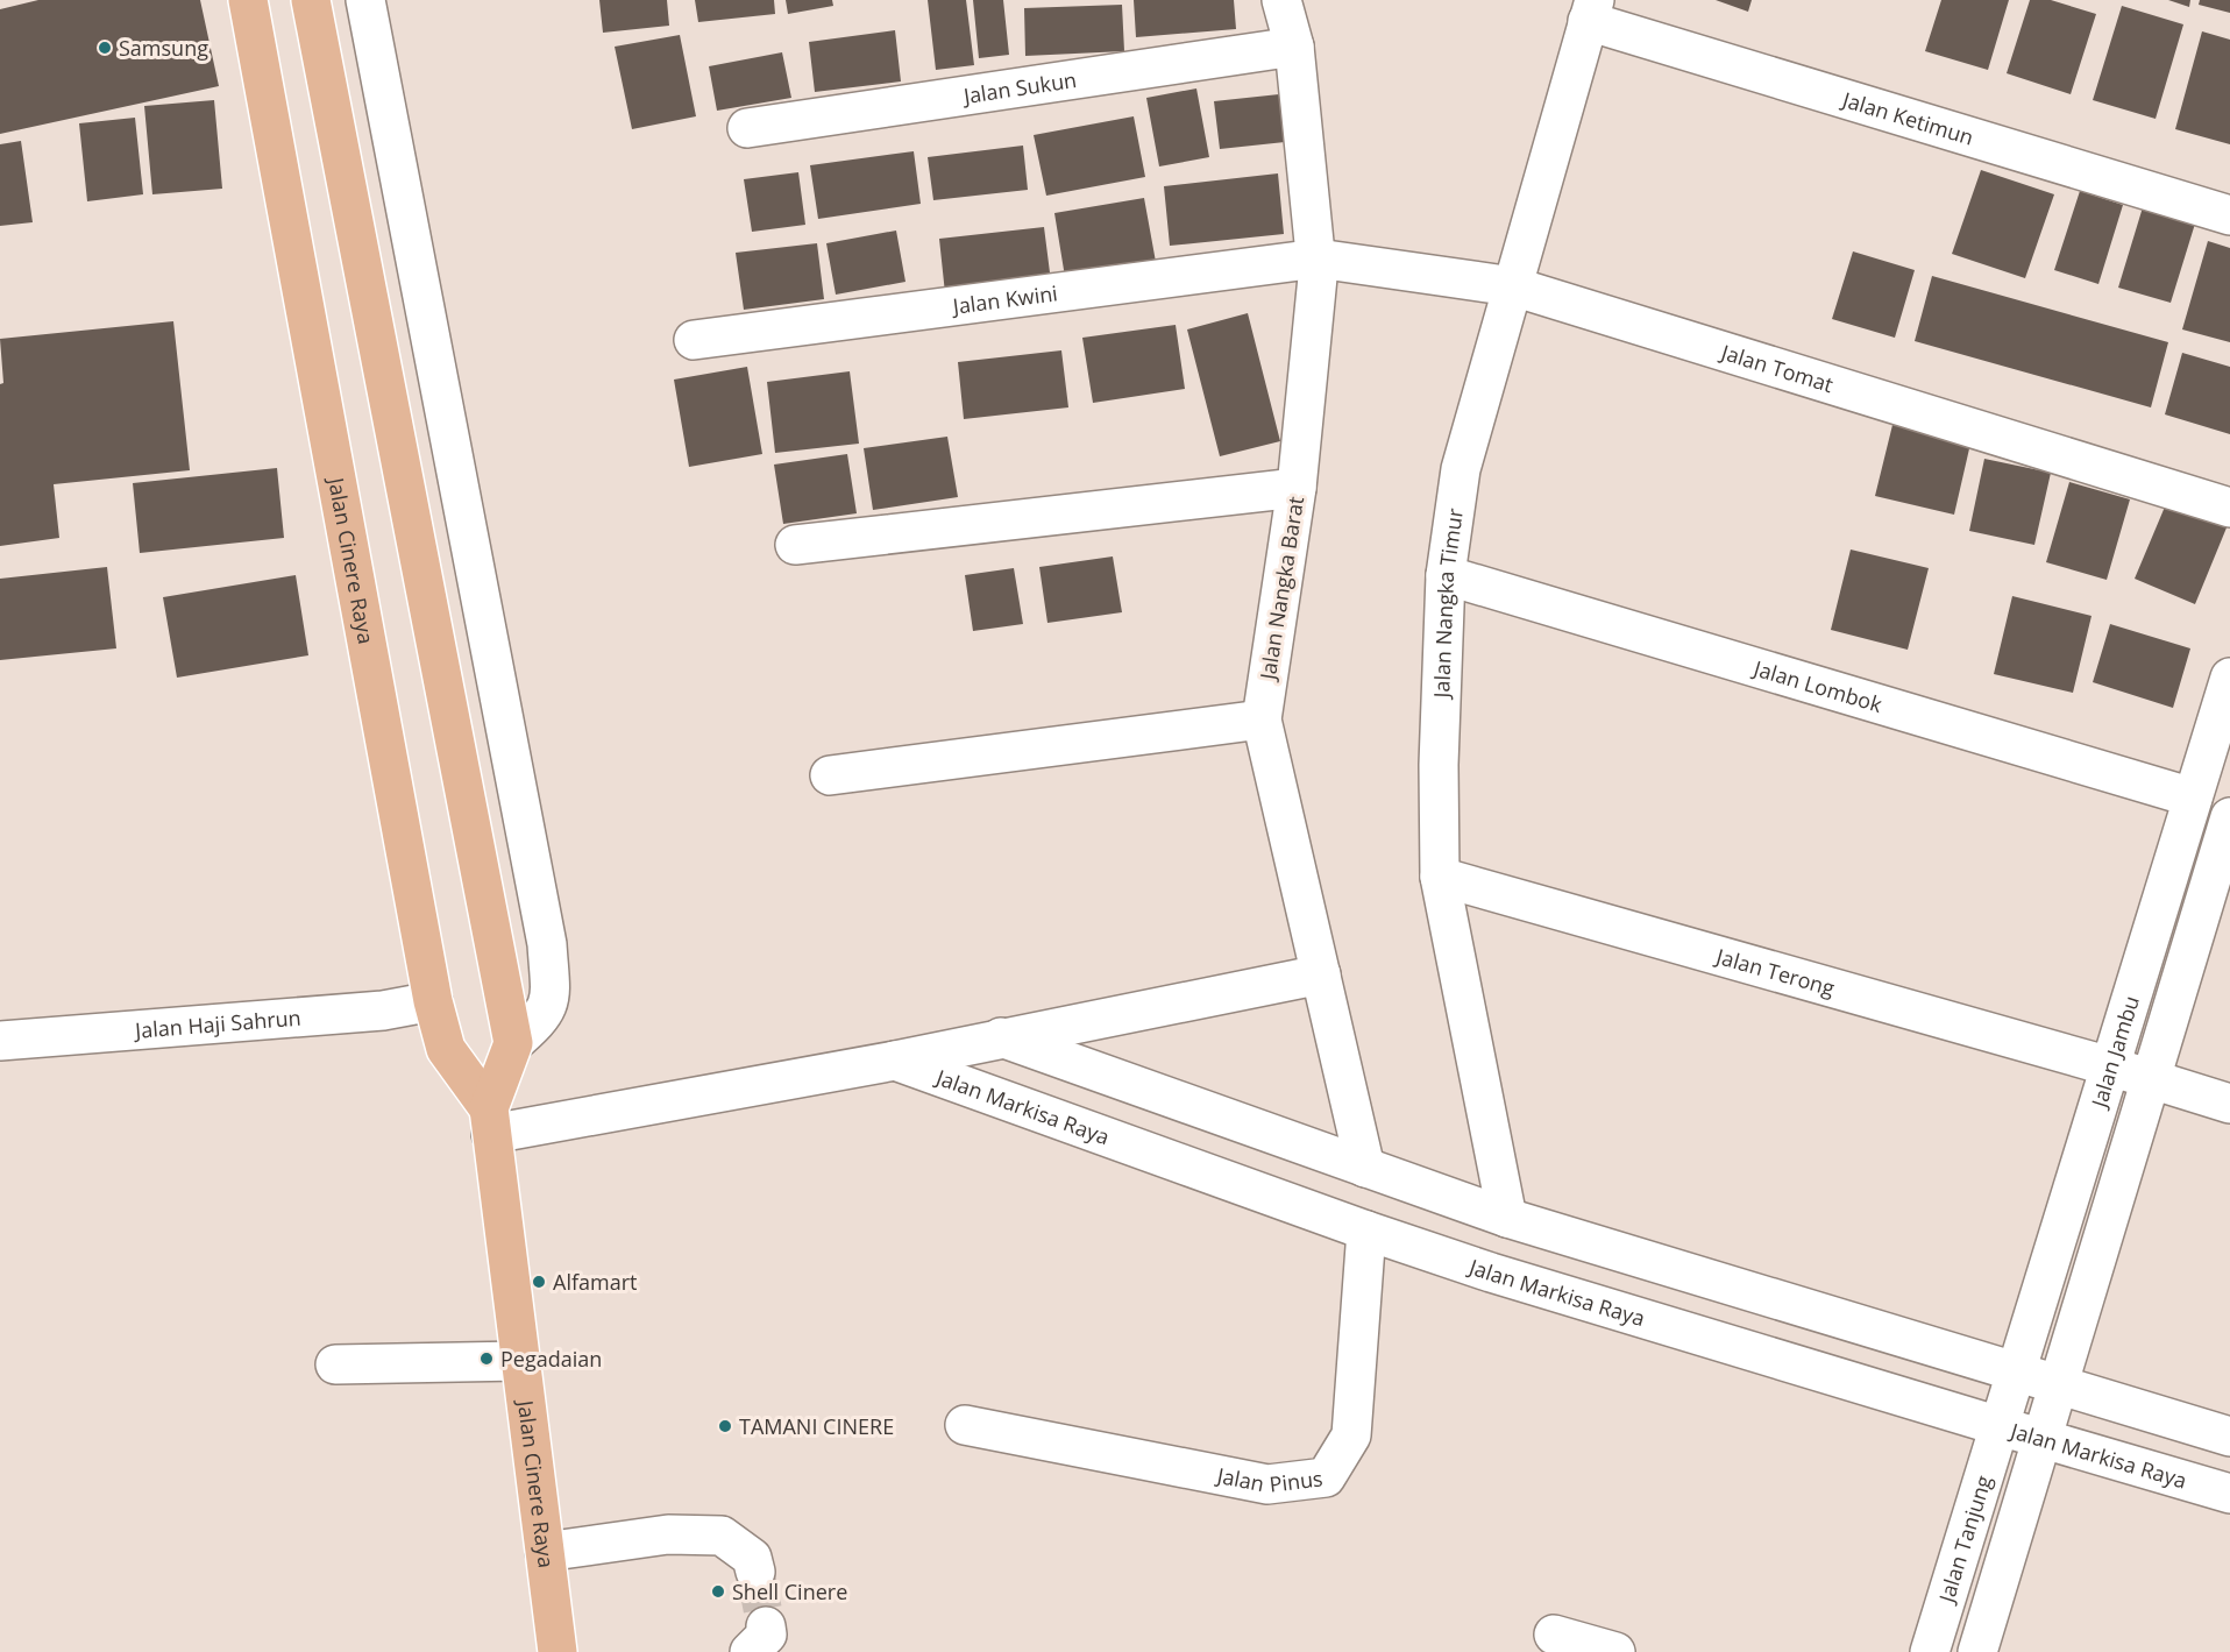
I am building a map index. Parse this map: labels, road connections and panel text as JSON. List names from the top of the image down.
{
  "streets": {
    "main road": ["Jalan Cinere Raya"],
    "street": [
      "Jalan Sukun",
      "Jalan Ketimun",
      "Jalan Kwini",
      "Jalan Tomat",
      "Jalan Nangka Barat",
      "Jalan Nangka Timur",
      "Jalan Lombok",
      "Jalan Terong",
      "Jalan Haji Sahrun",
      "Jalan Jambu",
      "Jalan Markisa Raya",
      "Jalan Pinus",
      "Jalan Tanjung"
    ]
  },
  "crossings": [
    ["Jalan Sukun", "Jalan Nangka Barat"],
    ["Jalan Ketimun", "Jalan Nangka Timur"],
    ["Jalan Kwini", "Jalan Tomat"],
    ["Jalan Kwini", "Jalan Nangka Barat"],
    ["Jalan Tomat", "Jalan Nangka Barat"],
    ["Jalan Tomat", "Jalan Nangka Timur"],
    ["Jalan Cinere Raya", "Jalan Haji Sahrun"],
    ["Jalan Cinere Raya", "Jalan Markisa Raya"],
    ["Jalan Nangka Barat", "Jalan Markisa Raya"],
    ["Jalan Nangka Timur", "Jalan Lombok"],
    ["Jalan Nangka Timur", "Jalan Terong"],
    ["Jalan Lombok", "Jalan Jambu"],
    ["Jalan Terong", "Jalan Jambu"],
    ["Jalan Jambu", "Jalan Markisa Raya"],
    ["Jalan Jambu", "Jalan Tanjung"],
    ["Jalan Markisa Raya", "Jalan Pinus"],
    ["Jalan Markisa Raya", "Jalan Tanjung"]
  ],
  "places": [
    "Samsung",
    "Alfamart",
    "Pegadaian",
    "TAMANI CINERE",
    "Shell Cinere"
  ]
}
